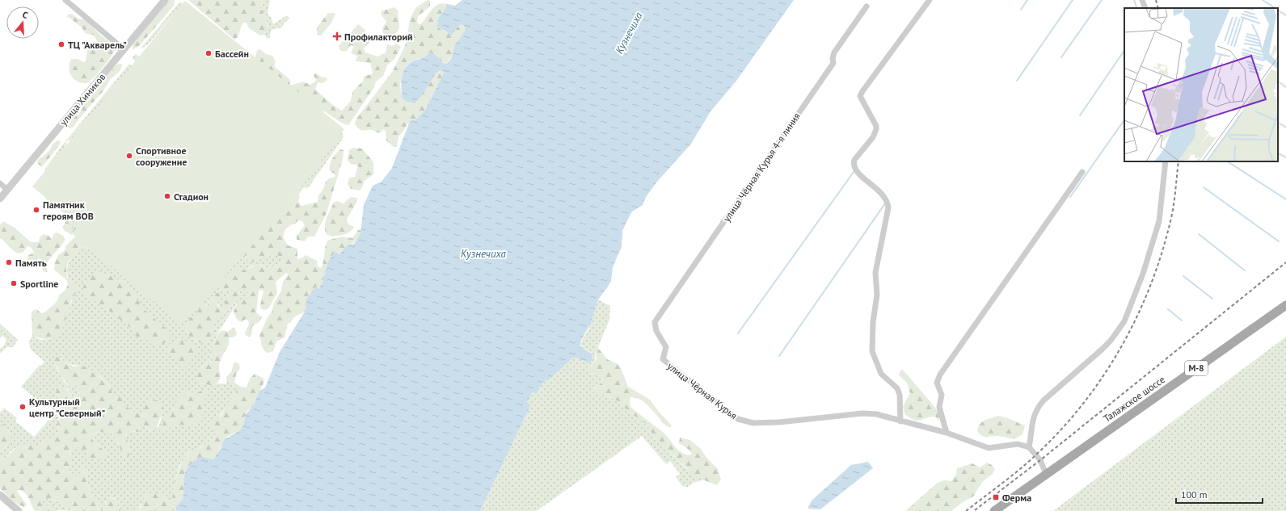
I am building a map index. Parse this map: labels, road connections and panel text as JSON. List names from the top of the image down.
{
  "streets": {
    "main road": ["М-8", "Талажское шоссе"],
    "street": ["улица Химиков", "улица Чёрная Курья 4-я линия", "улица Чёрная Курья"]
  },
  "crossings": [
    ["улица Чёрная Курья 4-я линия", "улица Чёрная Курья"]
  ],
  "water": ["Кузнечиха"],
  "places": {
    "health": ["Профилакторий"],
    "other": [
      "ТЦ \"Акварель\"",
      "Бассейн",
      "Спортивное сооружение",
      "Стадион",
      "Памятник героям ВОВ",
      "Память",
      "Sportline",
      "Культурный центр \"Северный\""
    ],
    "transit": ["Ферма"]
  },
  "scale_bar": "100 m",
  "north": "top"
}
